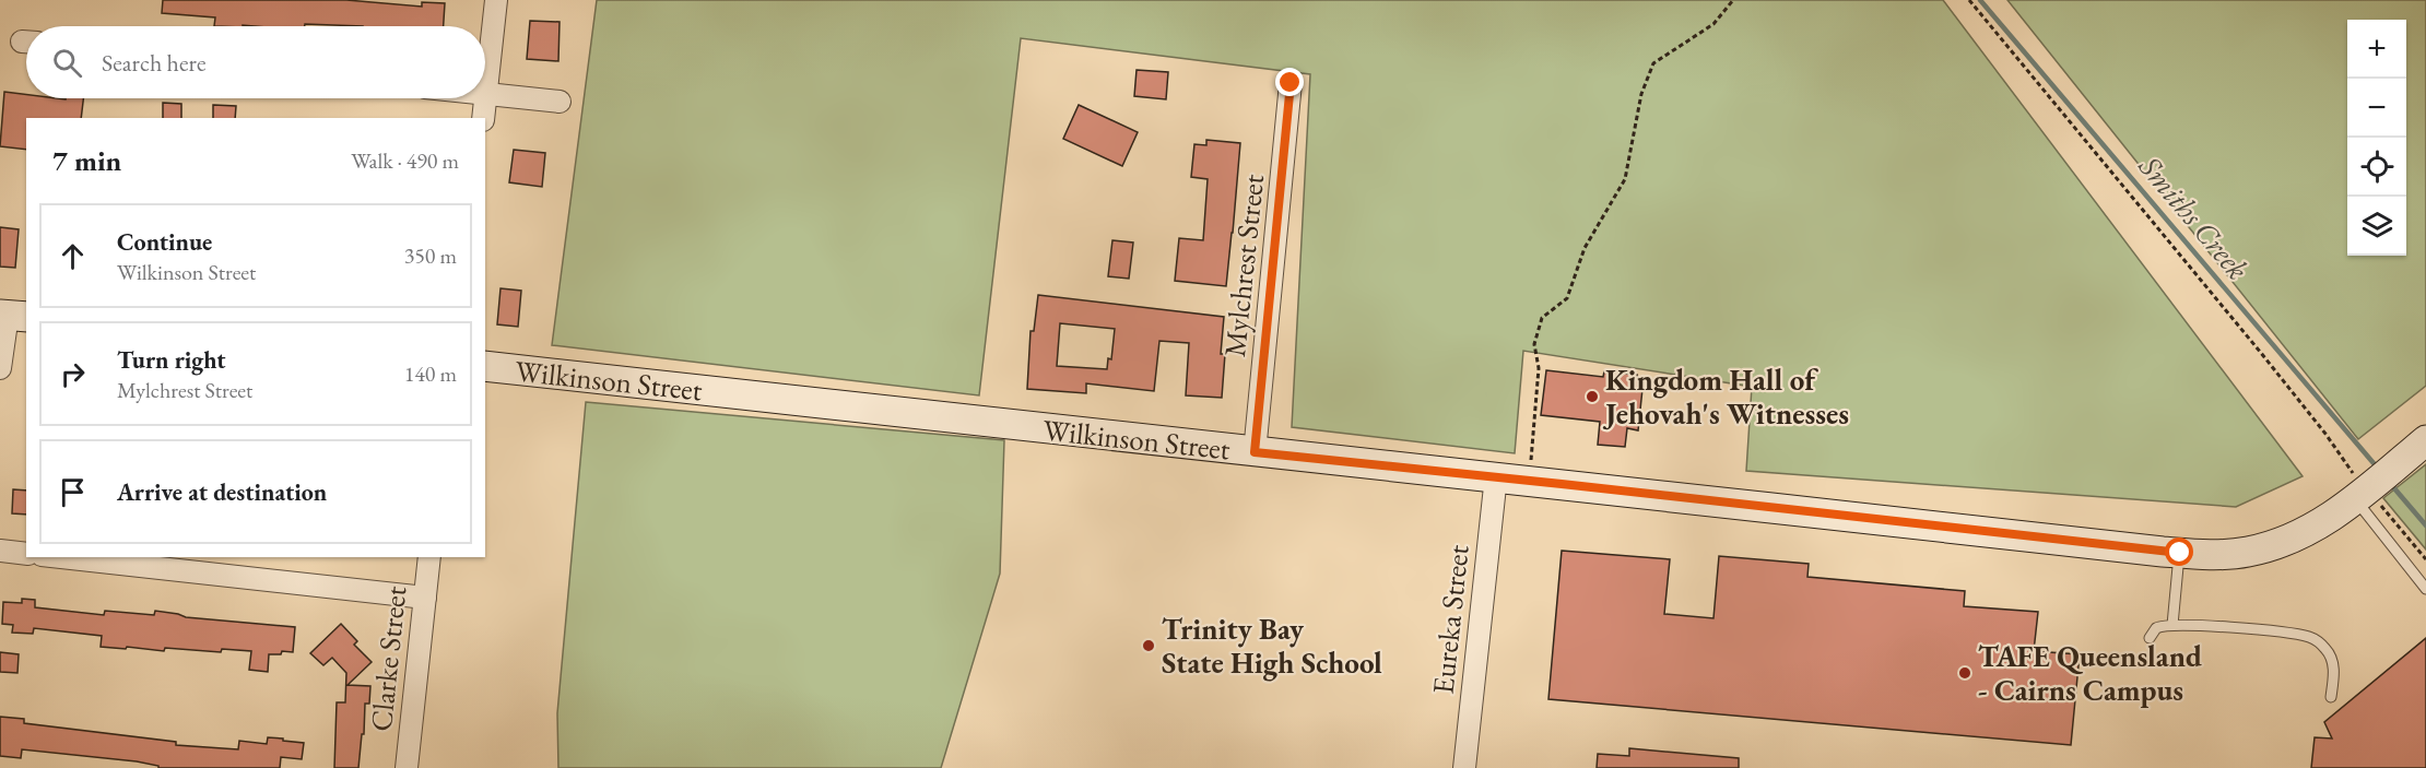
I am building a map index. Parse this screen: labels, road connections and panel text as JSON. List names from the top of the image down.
{
  "streets": {
    "street": [
      "Mylchrest Street",
      "Wilkinson Street",
      "Eureka Street",
      "Clarke Street"
    ]
  },
  "crossings": [
    ["Mylchrest Street", "Wilkinson Street"],
    ["Wilkinson Street", "Eureka Street"]
  ],
  "water": ["Smiths Creek"],
  "places": ["Kingdom Hall of Jehovah's Witnesses", "Trinity Bay State High School", "TAFE Queensland - Cairns Campus"],
  "page": {
    "map_buttons": ["+", "−"],
    "search": "Search here",
    "heading": ["7 min", "Walk · 490 m"],
    "list": [
      ["Continue", "Wilkinson Street", "350 m"],
      ["Turn right", "Mylchrest Street", "140 m"],
      "Arrive at destination"
    ]
  }
}
